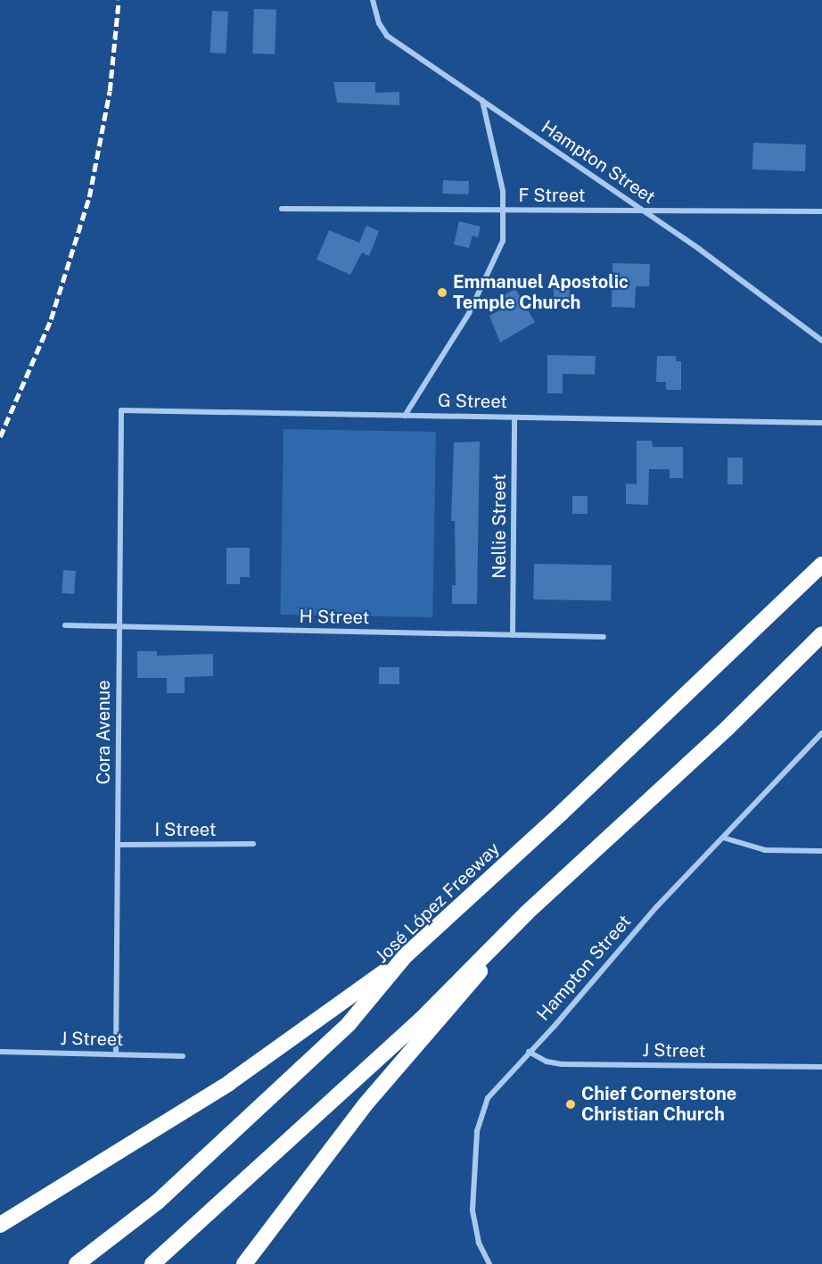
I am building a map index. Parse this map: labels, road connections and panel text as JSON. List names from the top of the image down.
{
  "streets": {
    "highway": ["José López Freeway"],
    "street": [
      "Hampton Street",
      "F Street",
      "G Street",
      "Nellie Street",
      "H Street",
      "Cora Avenue",
      "I Street",
      "J Street"
    ]
  },
  "crossings": [
    ["Hampton Street", "F Street"],
    ["Hampton Street", "J Street"],
    ["G Street", "Nellie Street"],
    ["G Street", "Cora Avenue"],
    ["Nellie Street", "H Street"],
    ["H Street", "Cora Avenue"],
    ["Cora Avenue", "I Street"],
    ["Cora Avenue", "J Street"]
  ],
  "places": ["Emmanuel Apostolic Temple Church", "Chief Cornerstone Christian Church"]
}
